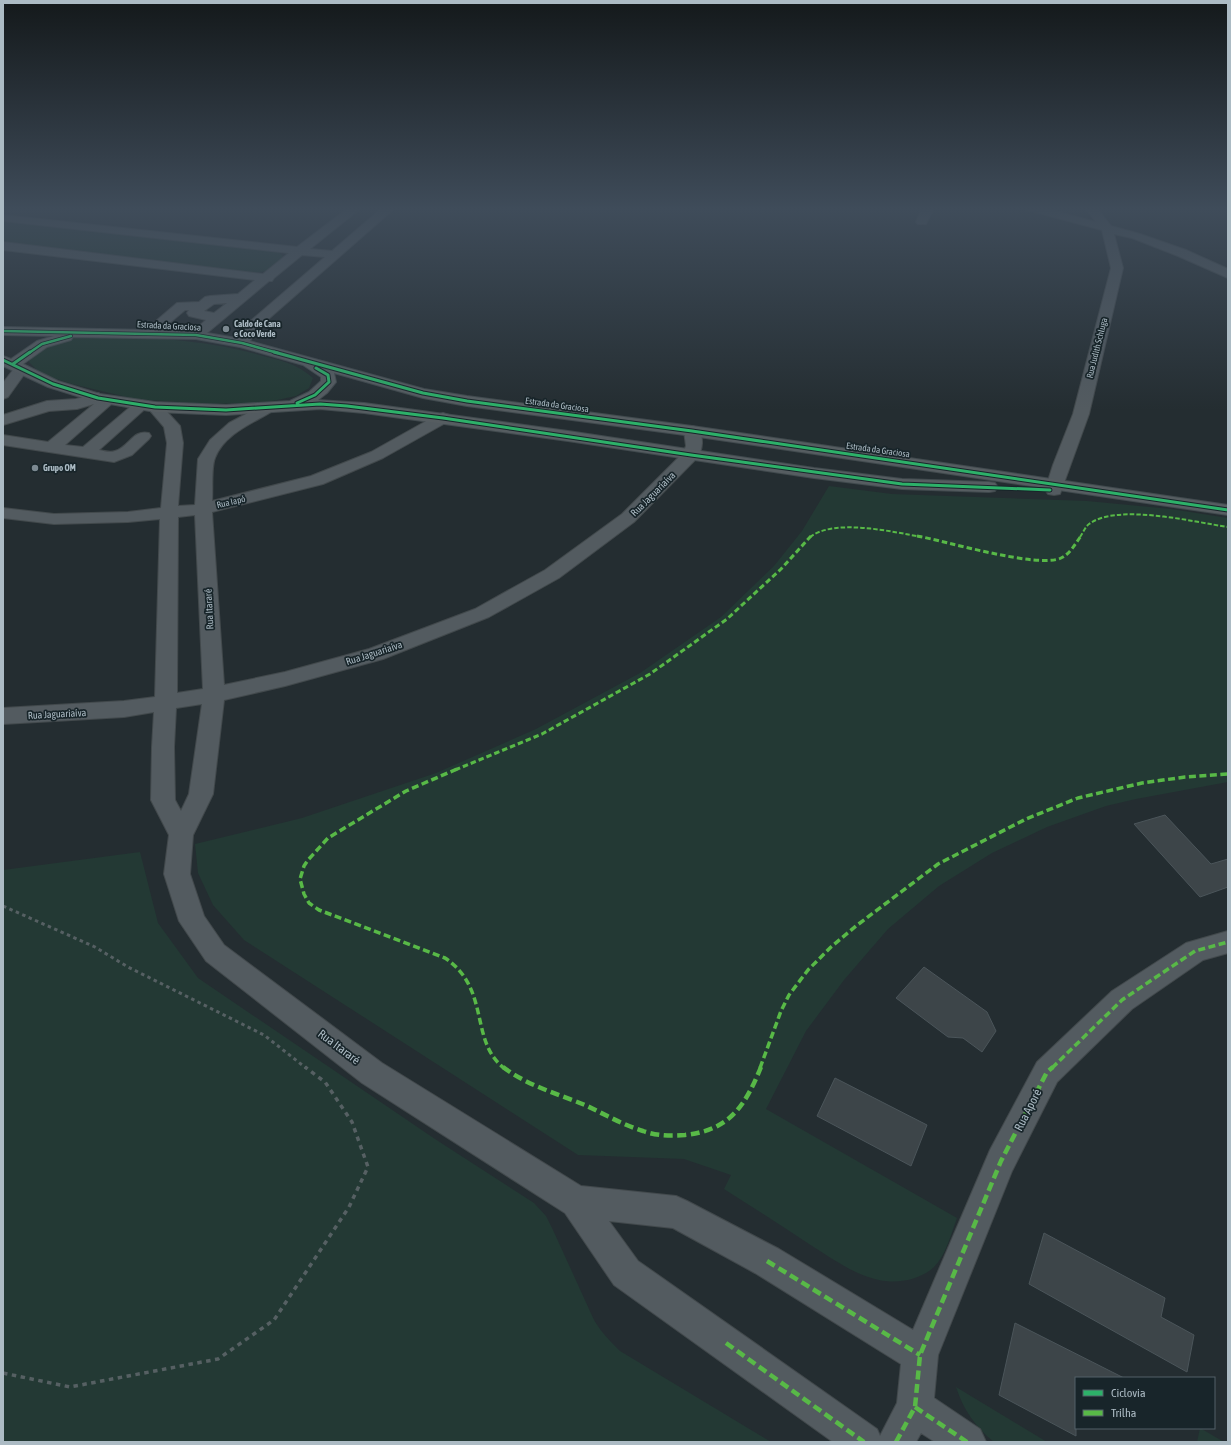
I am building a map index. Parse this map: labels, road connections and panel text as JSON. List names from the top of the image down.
{
  "streets": {
    "main road": ["Estrada da Graciosa"],
    "street": [
      "Rua Judith Schluga",
      "Rua Jaguariaíva",
      "Rua Iapó",
      "Rua Itararé",
      "Rua Aporé"
    ]
  },
  "crossings": [
    ["Estrada da Graciosa", "Rua Judith Schluga"],
    ["Estrada da Graciosa", "Rua Jaguariaíva"],
    ["Estrada da Graciosa", "Rua Iapó"],
    ["Estrada da Graciosa", "Rua Itararé"],
    ["Rua Jaguariaíva", "Rua Itararé"],
    ["Rua Iapó", "Rua Itararé"]
  ],
  "places": ["Caldo de Cana e Coco Verde", "Grupo OM"],
  "legend": ["Ciclovia", "Trilha"]
}
